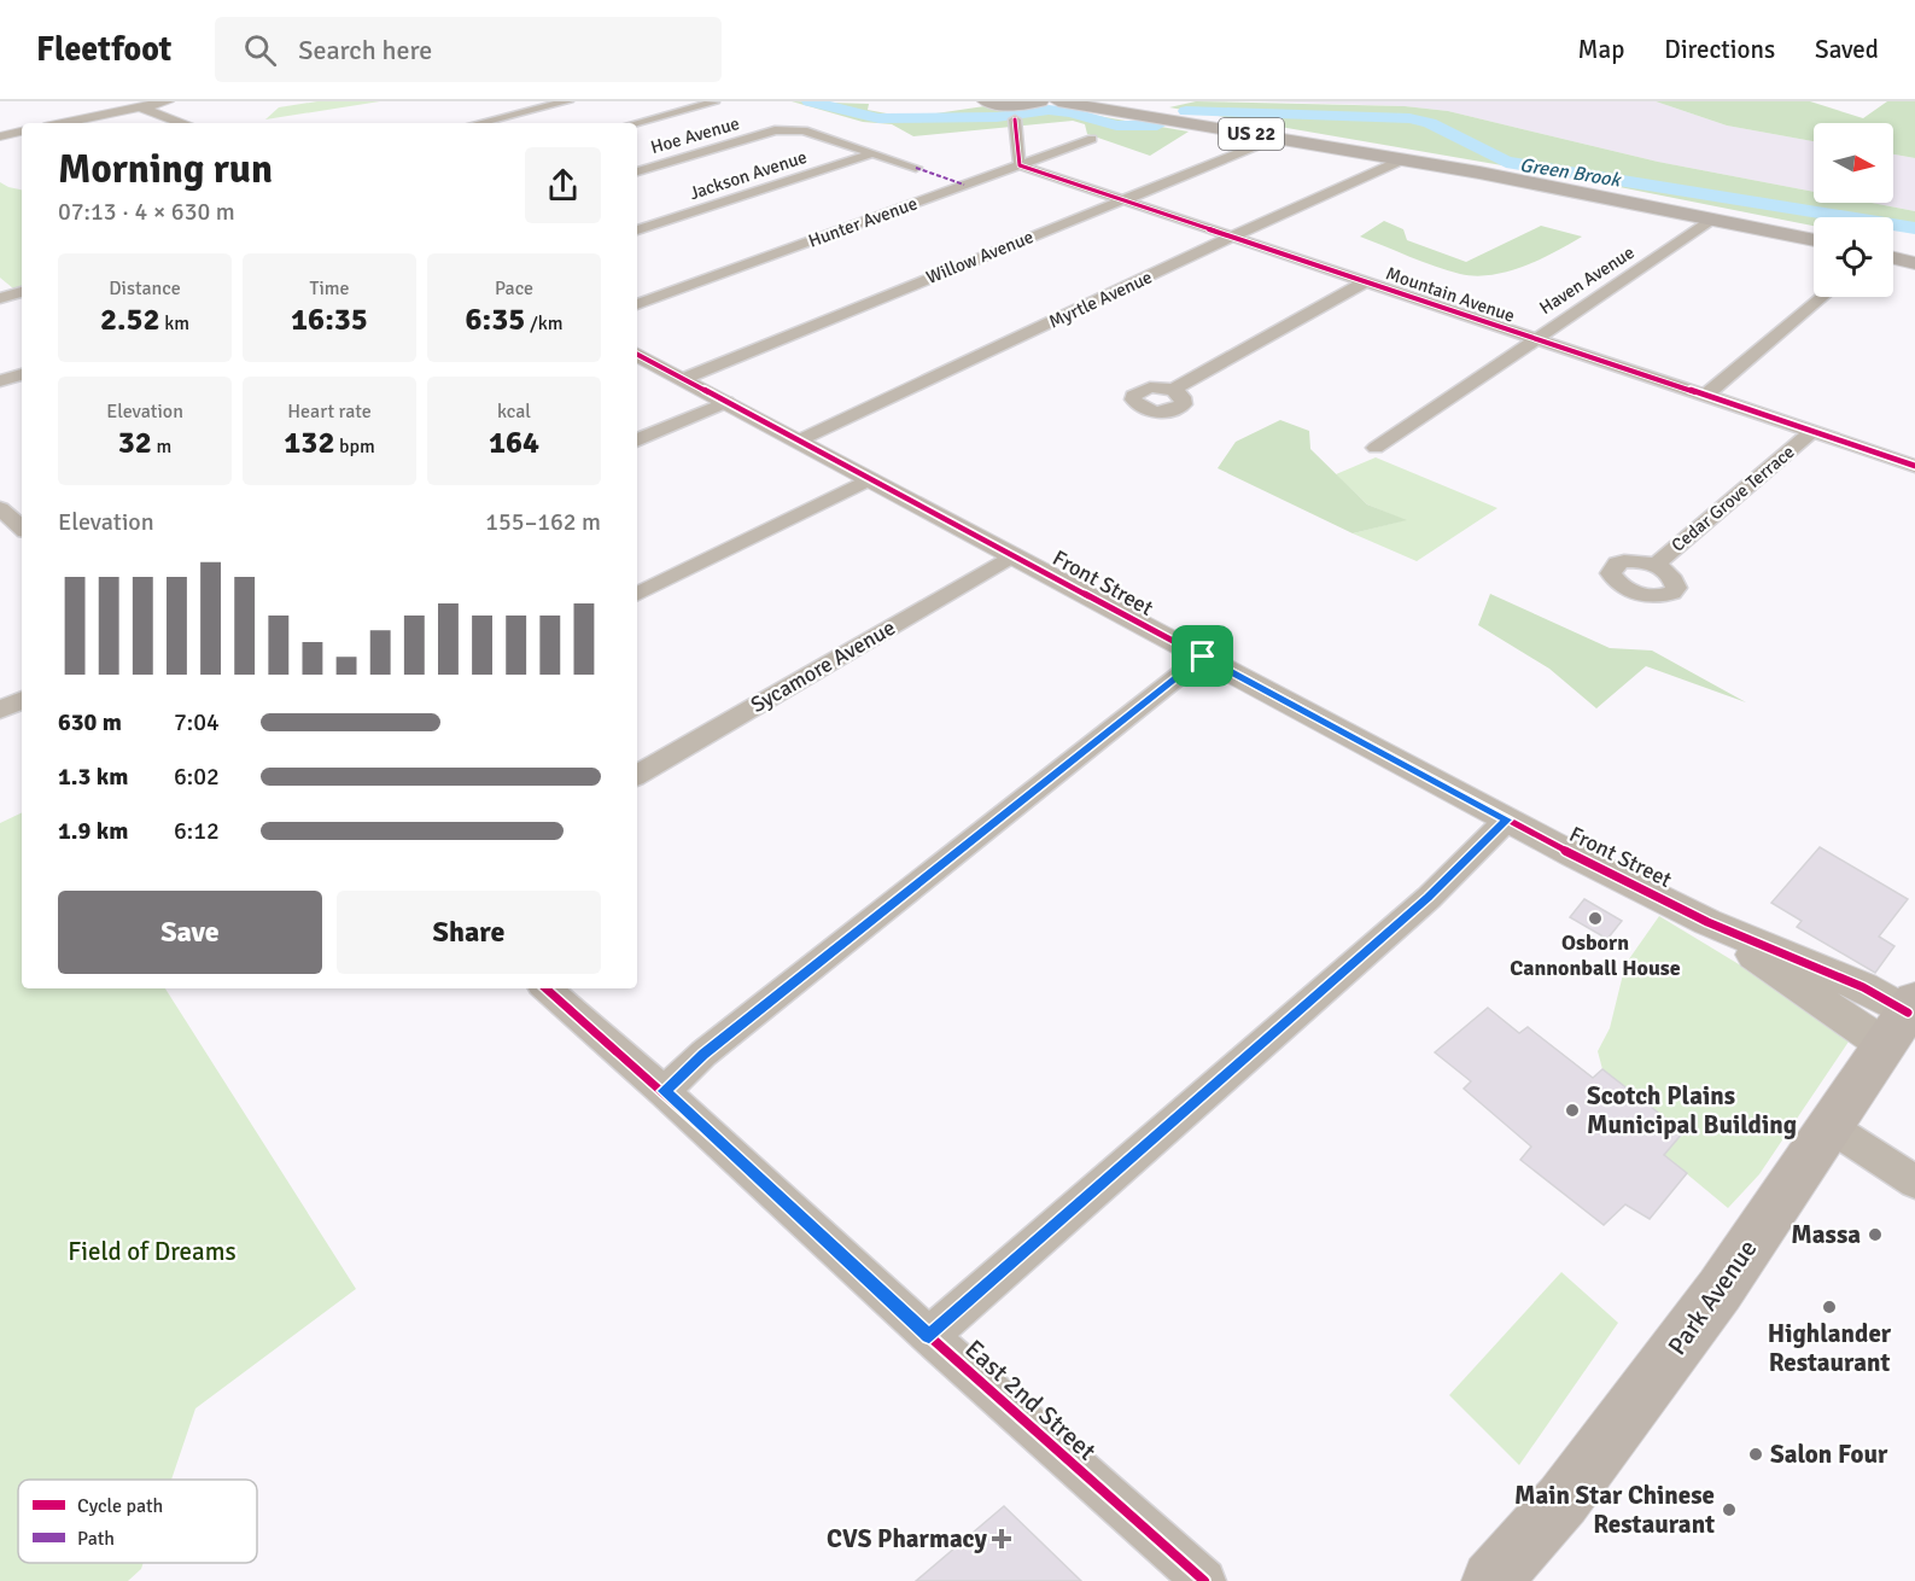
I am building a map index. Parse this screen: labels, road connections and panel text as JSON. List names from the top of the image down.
{
  "streets": {
    "highway": ["US 22"],
    "main road": ["Park Avenue"],
    "street": [
      "Hoe Avenue",
      "Jackson Avenue",
      "Hunter Avenue",
      "Willow Avenue",
      "Haven Avenue",
      "Mountain Avenue",
      "Myrtle Avenue",
      "Cedar Grove Terrace",
      "Front Street",
      "Sycamore Avenue",
      "East 2nd Street"
    ]
  },
  "crossings": [
    ["US 22", "Willow Avenue"],
    ["US 22", "Haven Avenue"],
    ["US 22", "Myrtle Avenue"],
    ["Hoe Avenue", "Jackson Avenue"],
    ["Hunter Avenue", "Mountain Avenue"],
    ["Willow Avenue", "Mountain Avenue"],
    ["Willow Avenue", "Front Street"],
    ["Haven Avenue", "Mountain Avenue"],
    ["Mountain Avenue", "Myrtle Avenue"],
    ["Mountain Avenue", "Cedar Grove Terrace"],
    ["Myrtle Avenue", "Front Street"],
    ["Front Street", "Sycamore Avenue"],
    ["Front Street", "Park Avenue"]
  ],
  "water": ["Green Brook"],
  "parks": ["Field of Dreams"],
  "places": {
    "other": [
      "Osborn Cannonball House",
      "Scotch Plains Municipal Building",
      "Massa",
      "Highlander Restaurant",
      "Salon Four",
      "Main Star Chinese Restaurant"
    ],
    "health": ["CVS Pharmacy"]
  },
  "legend": ["Cycle path", "Path"],
  "north": "right",
  "page": {
    "header": "Fleetfoot",
    "search": "Search here",
    "nav": ["Map", "Directions", "Saved"],
    "heading": ["Morning run", "07:13 · 4 × 630 m"],
    "stats": [
      ["Distance", "2.52 km"],
      ["Time", "16:35"],
      ["Pace", "6:35 /km"],
      ["Elevation", "32 m"],
      ["Heart rate", "132 bpm"],
      ["kcal", "164"]
    ],
    "chart": ["Elevation", "155–162 m"],
    "list": [
      {
        "name": "630 m",
        "note": "7:04"
      },
      {
        "name": "1.3 km",
        "note": "6:02"
      },
      {
        "name": "1.9 km",
        "note": "6:12"
      }
    ],
    "buttons": ["Save", "Share"]
  }
}
